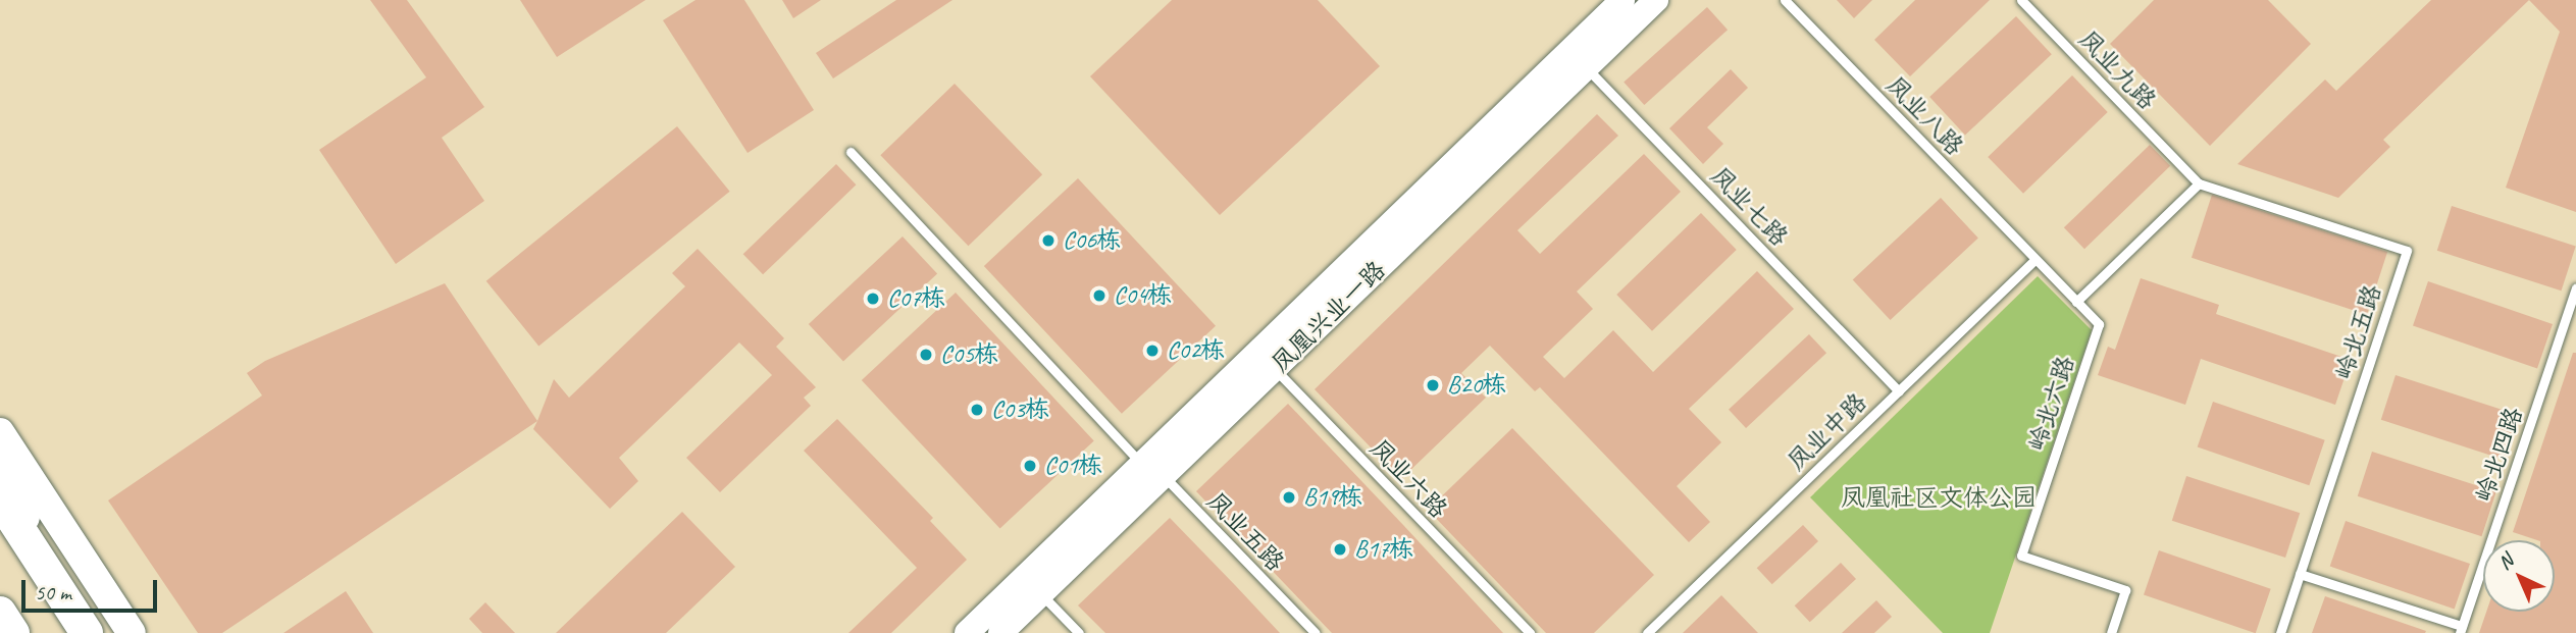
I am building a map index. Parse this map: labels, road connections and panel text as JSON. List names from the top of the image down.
{
  "streets": {
    "street": ["凤凰兴业一路"],
    "lane": [
      "凤业九路",
      "凤业八路",
      "凤业七路",
      "岭北五路",
      "岭北六路",
      "凤业中路",
      "岭北四路",
      "凤业六路",
      "凤业五路"
    ]
  },
  "crossings": [
    ["凤业九路", "岭北五路"],
    ["凤业八路", "岭北六路"],
    ["凤业八路", "凤业中路"],
    ["凤业七路", "凤凰兴业一路"],
    ["凤业七路", "凤业中路"],
    ["凤凰兴业一路", "凤业六路"],
    ["凤凰兴业一路", "凤业五路"],
    ["岭北六路", "凤业中路"]
  ],
  "parks": ["凤凰社区文体公园"],
  "places": [
    "C06栋",
    "C04栋",
    "C07栋",
    "C02栋",
    "C05栋",
    "B20栋",
    "C03栋",
    "C01栋",
    "B19栋",
    "B17栋"
  ],
  "scale_bar": "50 m",
  "north": "top left"
}
